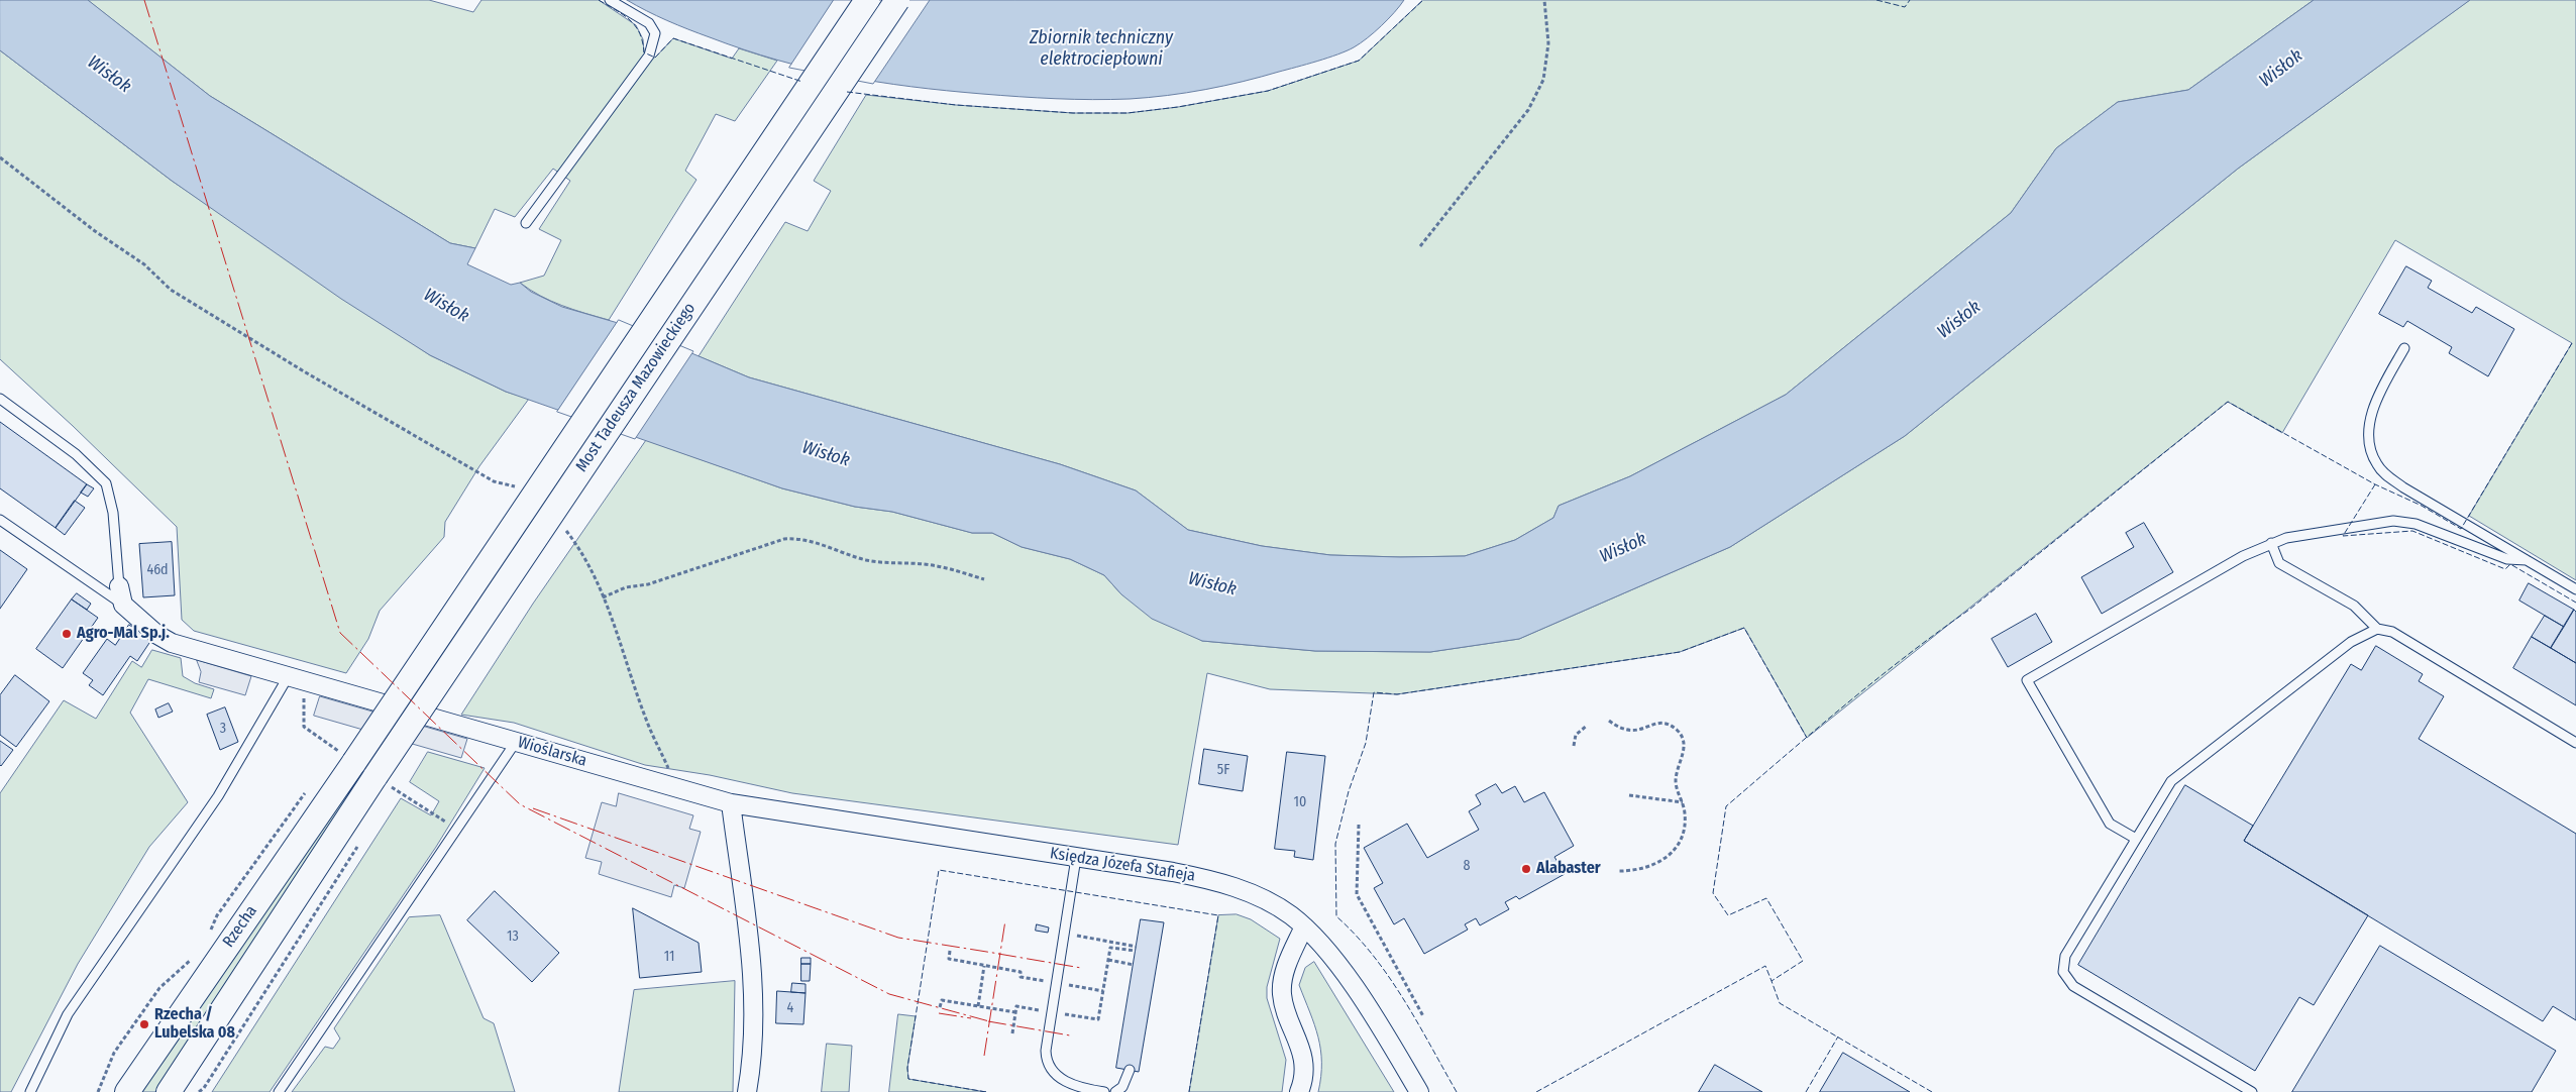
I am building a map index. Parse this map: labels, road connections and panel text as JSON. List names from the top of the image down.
{
  "streets": {
    "main road": ["Most Tadeusza Mazowieckiego", "Rzecha"],
    "street": ["Wioślarska", "Księdza Józefa Stafieja"]
  },
  "crossings": [
    ["Most Tadeusza Mazowieckiego", "Rzecha"],
    ["Wioślarska", "Księdza Józefa Stafieja"]
  ],
  "water": ["Zbiornik techniczny elektrociepłowni", "Wisłok"],
  "places": ["Agro-Mal Sp.j.", "Alabaster", "Rzecha / Lubelska 08"],
  "house_numbers": [
    "46d",
    "3",
    "5F",
    "10",
    "8",
    "13",
    "11",
    "4"
  ]
}
